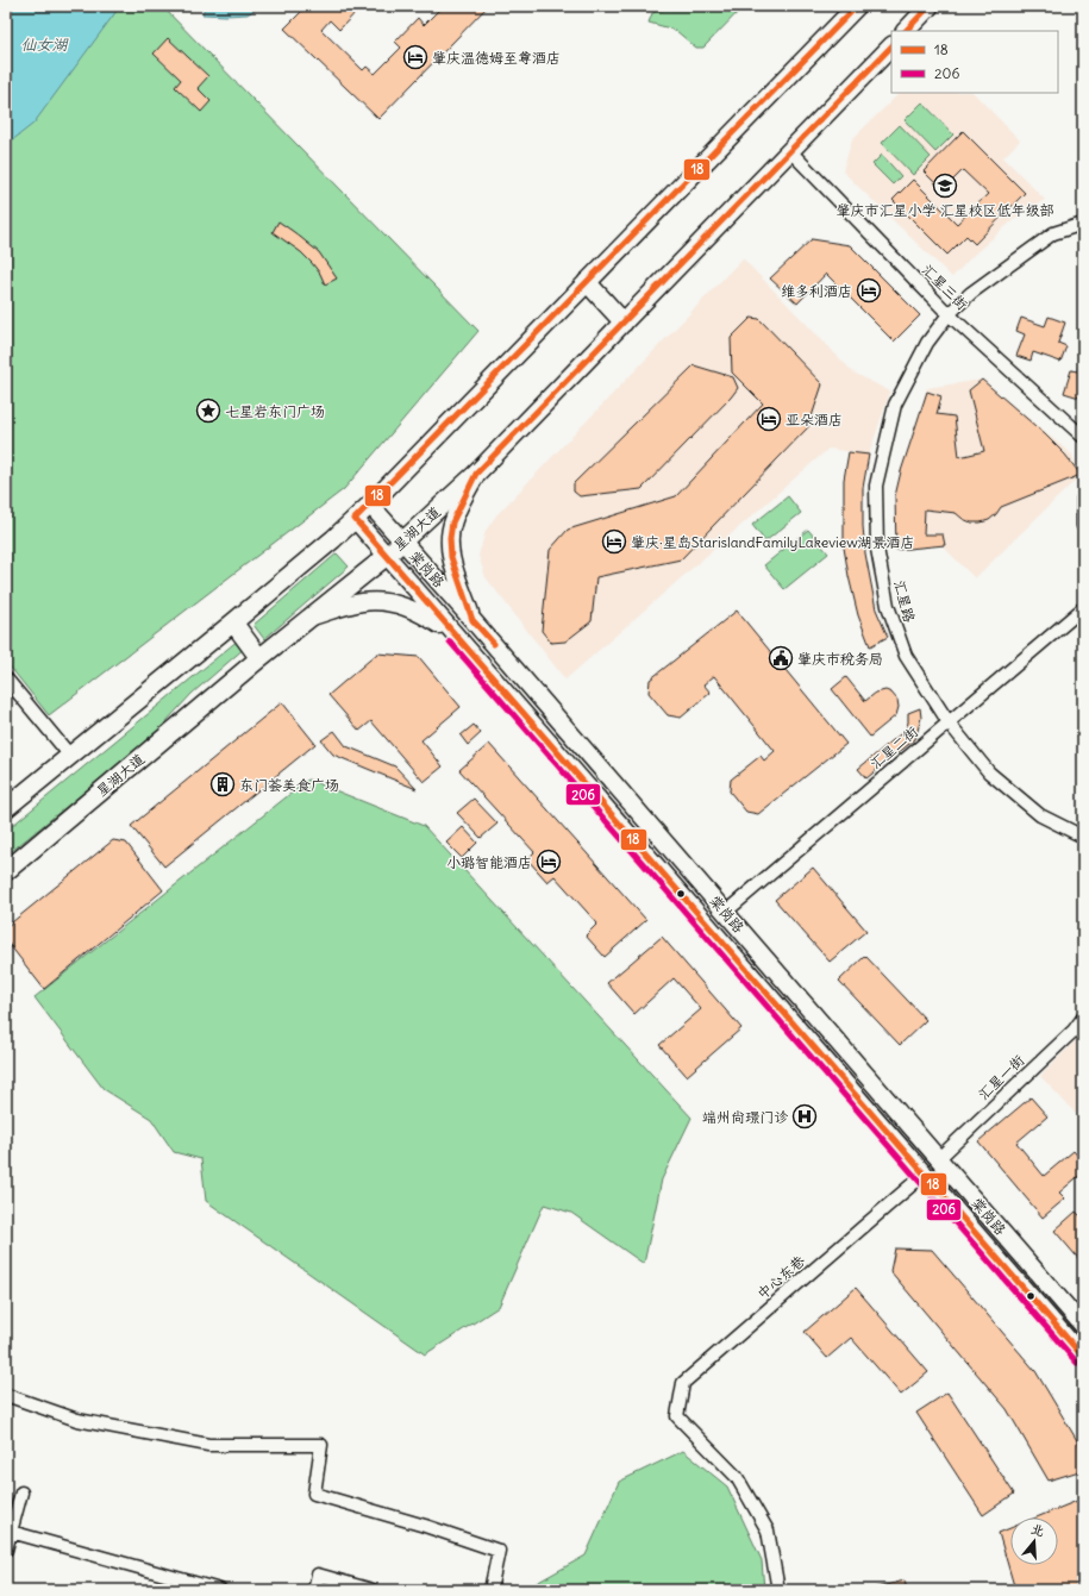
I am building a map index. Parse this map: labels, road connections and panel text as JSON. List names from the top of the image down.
{
  "streets": {
    "main road": ["星湖大道", "棠岗路"],
    "street": [
      "汇星三街",
      "汇星路",
      "汇星二街",
      "汇星一街",
      "中心东巷"
    ]
  },
  "crossings": [
    ["汇星三街", "星湖大道"],
    ["汇星三街", "汇星路"],
    ["星湖大道", "棠岗路"],
    ["棠岗路", "汇星二街"],
    ["棠岗路", "汇星一街"],
    ["棠岗路", "中心东巷"],
    ["汇星路", "汇星二街"]
  ],
  "water": ["仙女湖"],
  "places": {
    "hotel": [
      "肇庆温德姆至尊酒店",
      "维多利酒店",
      "亚朵酒店",
      "肇庆·星岛StarislandFamilyLakeview湖景酒店",
      "小璐智能酒店"
    ],
    "school or university": ["肇庆市汇星小学 汇星校区低年级部"],
    "place": ["七星岩东门广场"],
    "public building": ["肇庆市税务局"],
    "building": ["东门荟美食广场"],
    "hospital": ["端州尚璟门诊"]
  },
  "lines": ["transit line 18", "transit line 206"],
  "legend": ["18", "206"],
  "north": "top"
}
